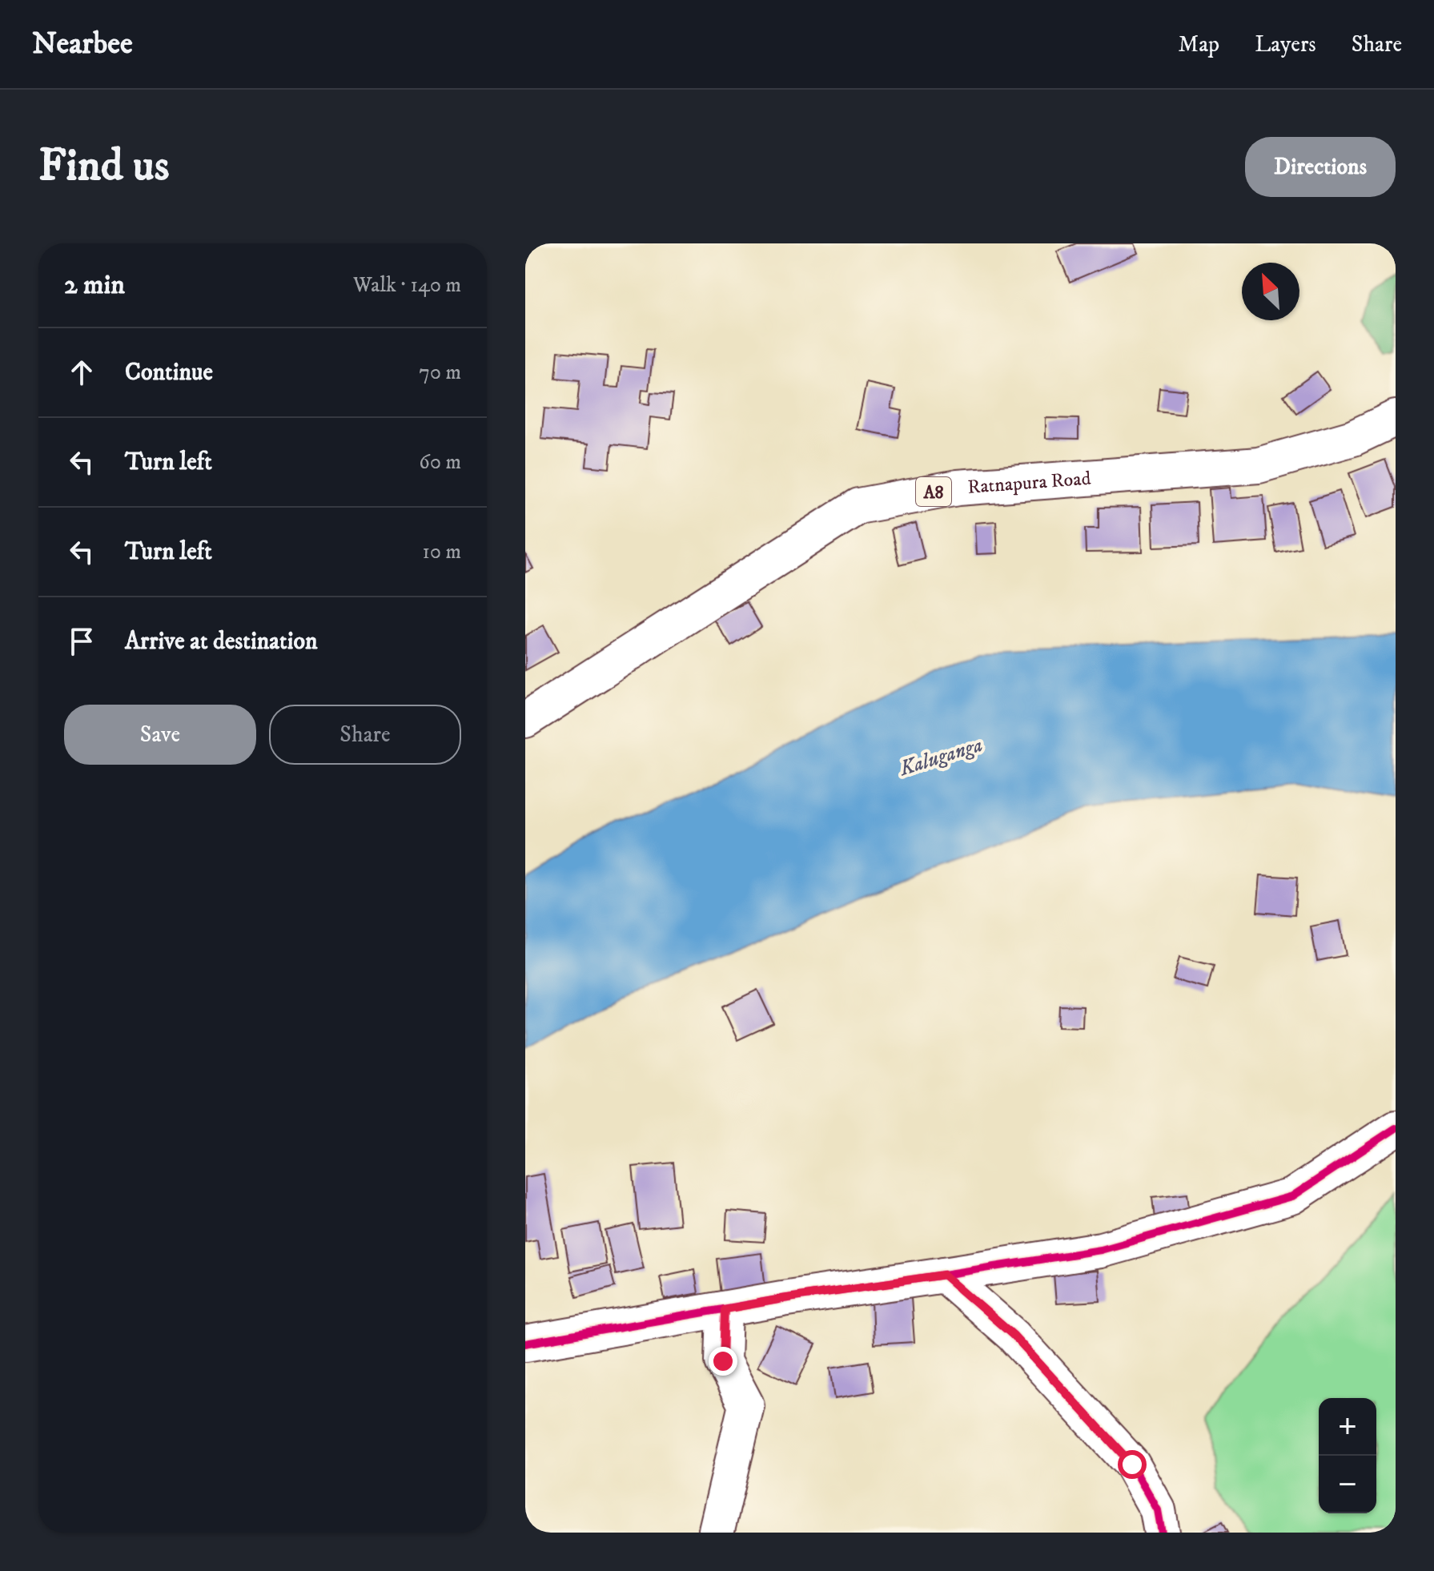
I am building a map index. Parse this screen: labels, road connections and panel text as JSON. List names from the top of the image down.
{
  "streets": {
    "main road": ["Ratnapura Road", "A8"]
  },
  "water": ["Kaluganga"],
  "north": "top left",
  "page": {
    "header": "Nearbee",
    "nav": ["Map", "Layers", "Share"],
    "buttons": [
      "Directions",
      ["Save", "Share"]
    ],
    "title": "Find us",
    "heading": ["2 min", "Walk · 140 m"],
    "list": [
      ["Continue", "70 m"],
      ["Turn left", "60 m"],
      ["Turn left", "10 m"],
      "Arrive at destination"
    ],
    "map_buttons": ["+", "−"]
  }
}
